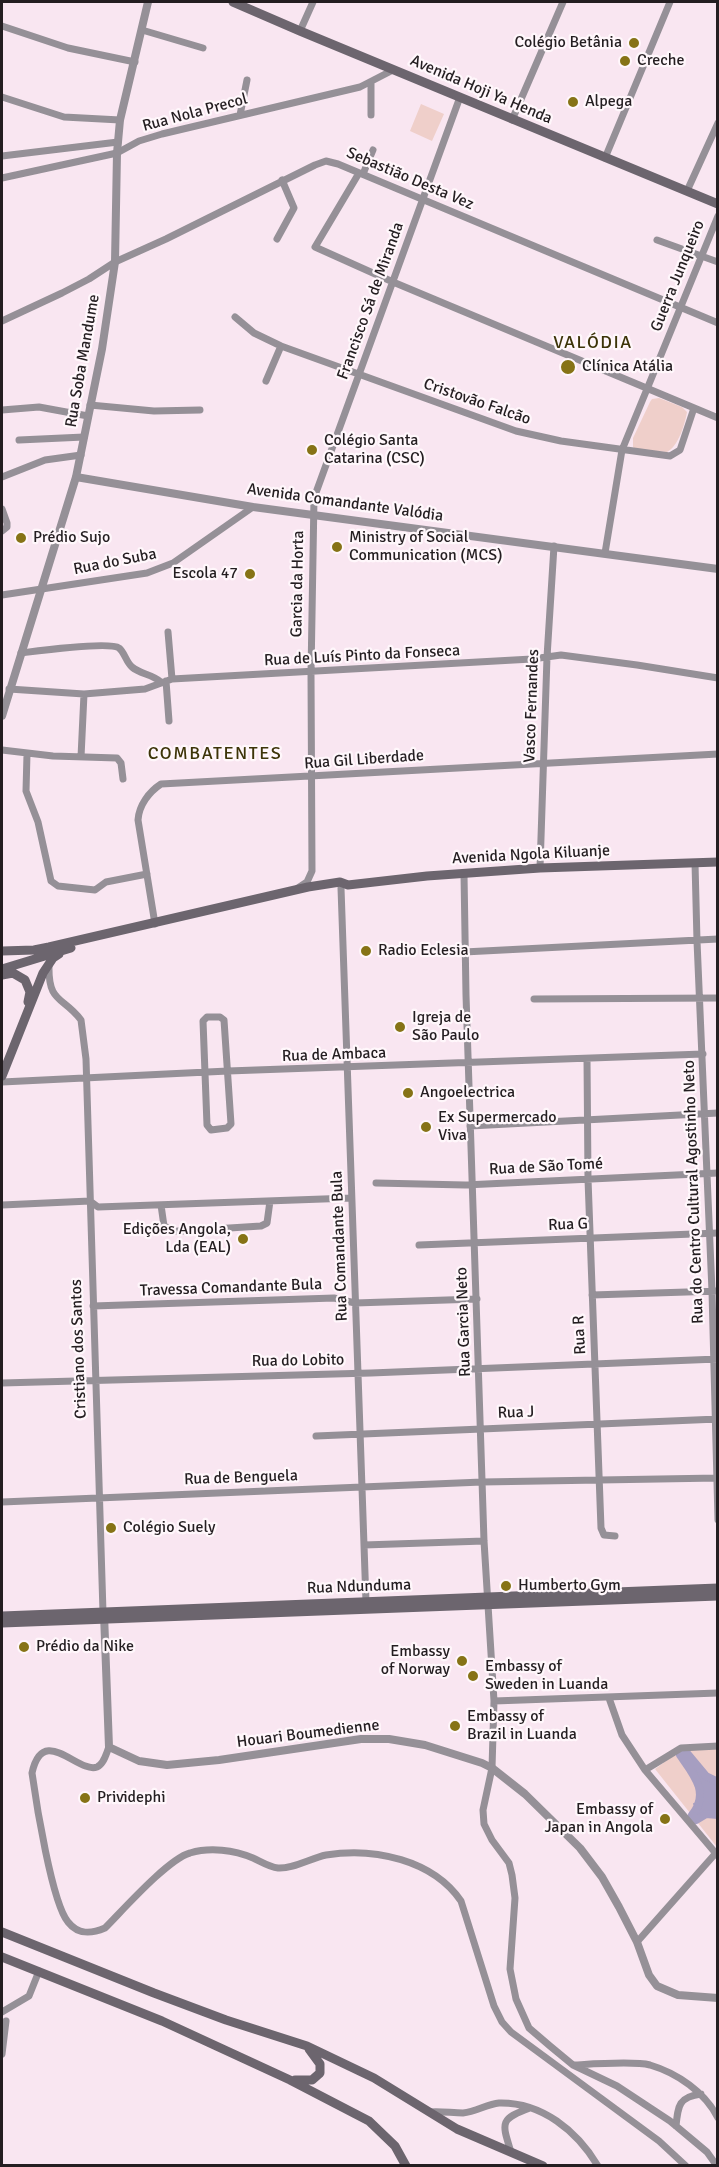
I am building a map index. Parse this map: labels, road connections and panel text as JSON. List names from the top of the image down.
{
  "streets": {
    "main road": ["Avenida Hoji Ya Henda", "Avenida Ngola Kiluanje", "Rua Ndunduma"],
    "street": [
      "Rua Nola Precol",
      "Sebastião Desta Vez",
      "Guerra Junqueiro",
      "Francisco Sá de Miranda",
      "Rua Soba Mandume",
      "Cristovão Falcão",
      "Avenida Comandante Valódia",
      "Rua do Suba",
      "Garcia da Horta",
      "Rua de Luís Pinto da Fonseca",
      "Vasco Fernandes",
      "Rua Gil Liberdade",
      "Rua de Ambaca",
      "Rua de São Tomé",
      "Rua do Centro Cultural Agostinho Neto",
      "Rua G",
      "Rua Comandante Bula",
      "Travessa Comandante Bula",
      "Rua Garcia Neto",
      "Rua R",
      "Cristiano dos Santos",
      "Rua do Lobito",
      "Rua J",
      "Rua de Benguela",
      "Houari Boumedienne"
    ]
  },
  "crossings": [
    ["Avenida Hoji Ya Henda", "Rua Nola Precol"],
    ["Avenida Hoji Ya Henda", "Francisco Sá de Miranda"],
    ["Rua Nola Precol", "Rua Soba Mandume"],
    ["Sebastião Desta Vez", "Guerra Junqueiro"],
    ["Sebastião Desta Vez", "Francisco Sá de Miranda"],
    ["Sebastião Desta Vez", "Rua Soba Mandume"],
    ["Guerra Junqueiro", "Cristovão Falcão"],
    ["Guerra Junqueiro", "Avenida Comandante Valódia"],
    ["Francisco Sá de Miranda", "Cristovão Falcão"],
    ["Francisco Sá de Miranda", "Avenida Comandante Valódia"],
    ["Francisco Sá de Miranda", "Garcia da Horta"],
    ["Rua Soba Mandume", "Avenida Comandante Valódia"],
    ["Rua Soba Mandume", "Rua do Suba"],
    ["Rua Soba Mandume", "Rua de Luís Pinto da Fonseca"],
    ["Avenida Comandante Valódia", "Rua do Suba"],
    ["Avenida Comandante Valódia", "Garcia da Horta"],
    ["Avenida Comandante Valódia", "Vasco Fernandes"],
    ["Garcia da Horta", "Rua de Luís Pinto da Fonseca"],
    ["Garcia da Horta", "Rua Gil Liberdade"],
    ["Garcia da Horta", "Avenida Ngola Kiluanje"],
    ["Rua de Luís Pinto da Fonseca", "Vasco Fernandes"],
    ["Vasco Fernandes", "Rua Gil Liberdade"],
    ["Vasco Fernandes", "Avenida Ngola Kiluanje"],
    ["Rua Gil Liberdade", "Avenida Ngola Kiluanje"],
    ["Avenida Ngola Kiluanje", "Rua do Centro Cultural Agostinho Neto"],
    ["Avenida Ngola Kiluanje", "Rua Comandante Bula"],
    ["Avenida Ngola Kiluanje", "Rua Garcia Neto"],
    ["Rua de Ambaca", "Rua do Centro Cultural Agostinho Neto"],
    ["Rua de Ambaca", "Rua Comandante Bula"],
    ["Rua de Ambaca", "Rua Garcia Neto"],
    ["Rua de Ambaca", "Rua R"],
    ["Rua de Ambaca", "Cristiano dos Santos"],
    ["Rua de São Tomé", "Rua do Centro Cultural Agostinho Neto"],
    ["Rua de São Tomé", "Rua Garcia Neto"],
    ["Rua de São Tomé", "Rua R"],
    ["Rua do Centro Cultural Agostinho Neto", "Rua G"],
    ["Rua do Centro Cultural Agostinho Neto", "Rua do Lobito"],
    ["Rua do Centro Cultural Agostinho Neto", "Rua J"],
    ["Rua do Centro Cultural Agostinho Neto", "Rua de Benguela"],
    ["Rua G", "Rua Garcia Neto"],
    ["Rua G", "Rua R"],
    ["Rua Comandante Bula", "Travessa Comandante Bula"],
    ["Rua Comandante Bula", "Rua do Lobito"],
    ["Rua Comandante Bula", "Rua J"],
    ["Rua Comandante Bula", "Rua de Benguela"],
    ["Rua Comandante Bula", "Rua Ndunduma"],
    ["Travessa Comandante Bula", "Rua Garcia Neto"],
    ["Travessa Comandante Bula", "Cristiano dos Santos"],
    ["Rua Garcia Neto", "Rua do Lobito"],
    ["Rua Garcia Neto", "Rua J"],
    ["Rua Garcia Neto", "Rua de Benguela"],
    ["Rua Garcia Neto", "Rua Ndunduma"],
    ["Rua Garcia Neto", "Houari Boumedienne"],
    ["Rua R", "Rua do Lobito"],
    ["Rua R", "Rua J"],
    ["Rua R", "Rua de Benguela"],
    ["Cristiano dos Santos", "Rua do Lobito"],
    ["Cristiano dos Santos", "Rua de Benguela"],
    ["Cristiano dos Santos", "Rua Ndunduma"],
    ["Cristiano dos Santos", "Houari Boumedienne"]
  ],
  "districts": ["VALÓDIA", "COMBATENTES"],
  "places": [
    "Colégio Betânia",
    "Creche",
    "Alpega",
    "Clínica Atália",
    "Colégio Santa Catarina (CSC)",
    "Prédio Sujo",
    "Ministry of Social Communication (MCS)",
    "Escola 47",
    "Radio Eclesia",
    "Igreja de São Paulo",
    "Angoelectrica",
    "Ex Supermercado Viva",
    "Edições Angola, Lda (EAL)",
    "Colégio Suely",
    "Humberto Gym",
    "Prédio da Nike",
    "Embassy of Norway",
    "Embassy of Sweden in Luanda",
    "Embassy of Brazil in Luanda",
    "Prividephi",
    "Embassy of Japan in Angola"
  ]
}
